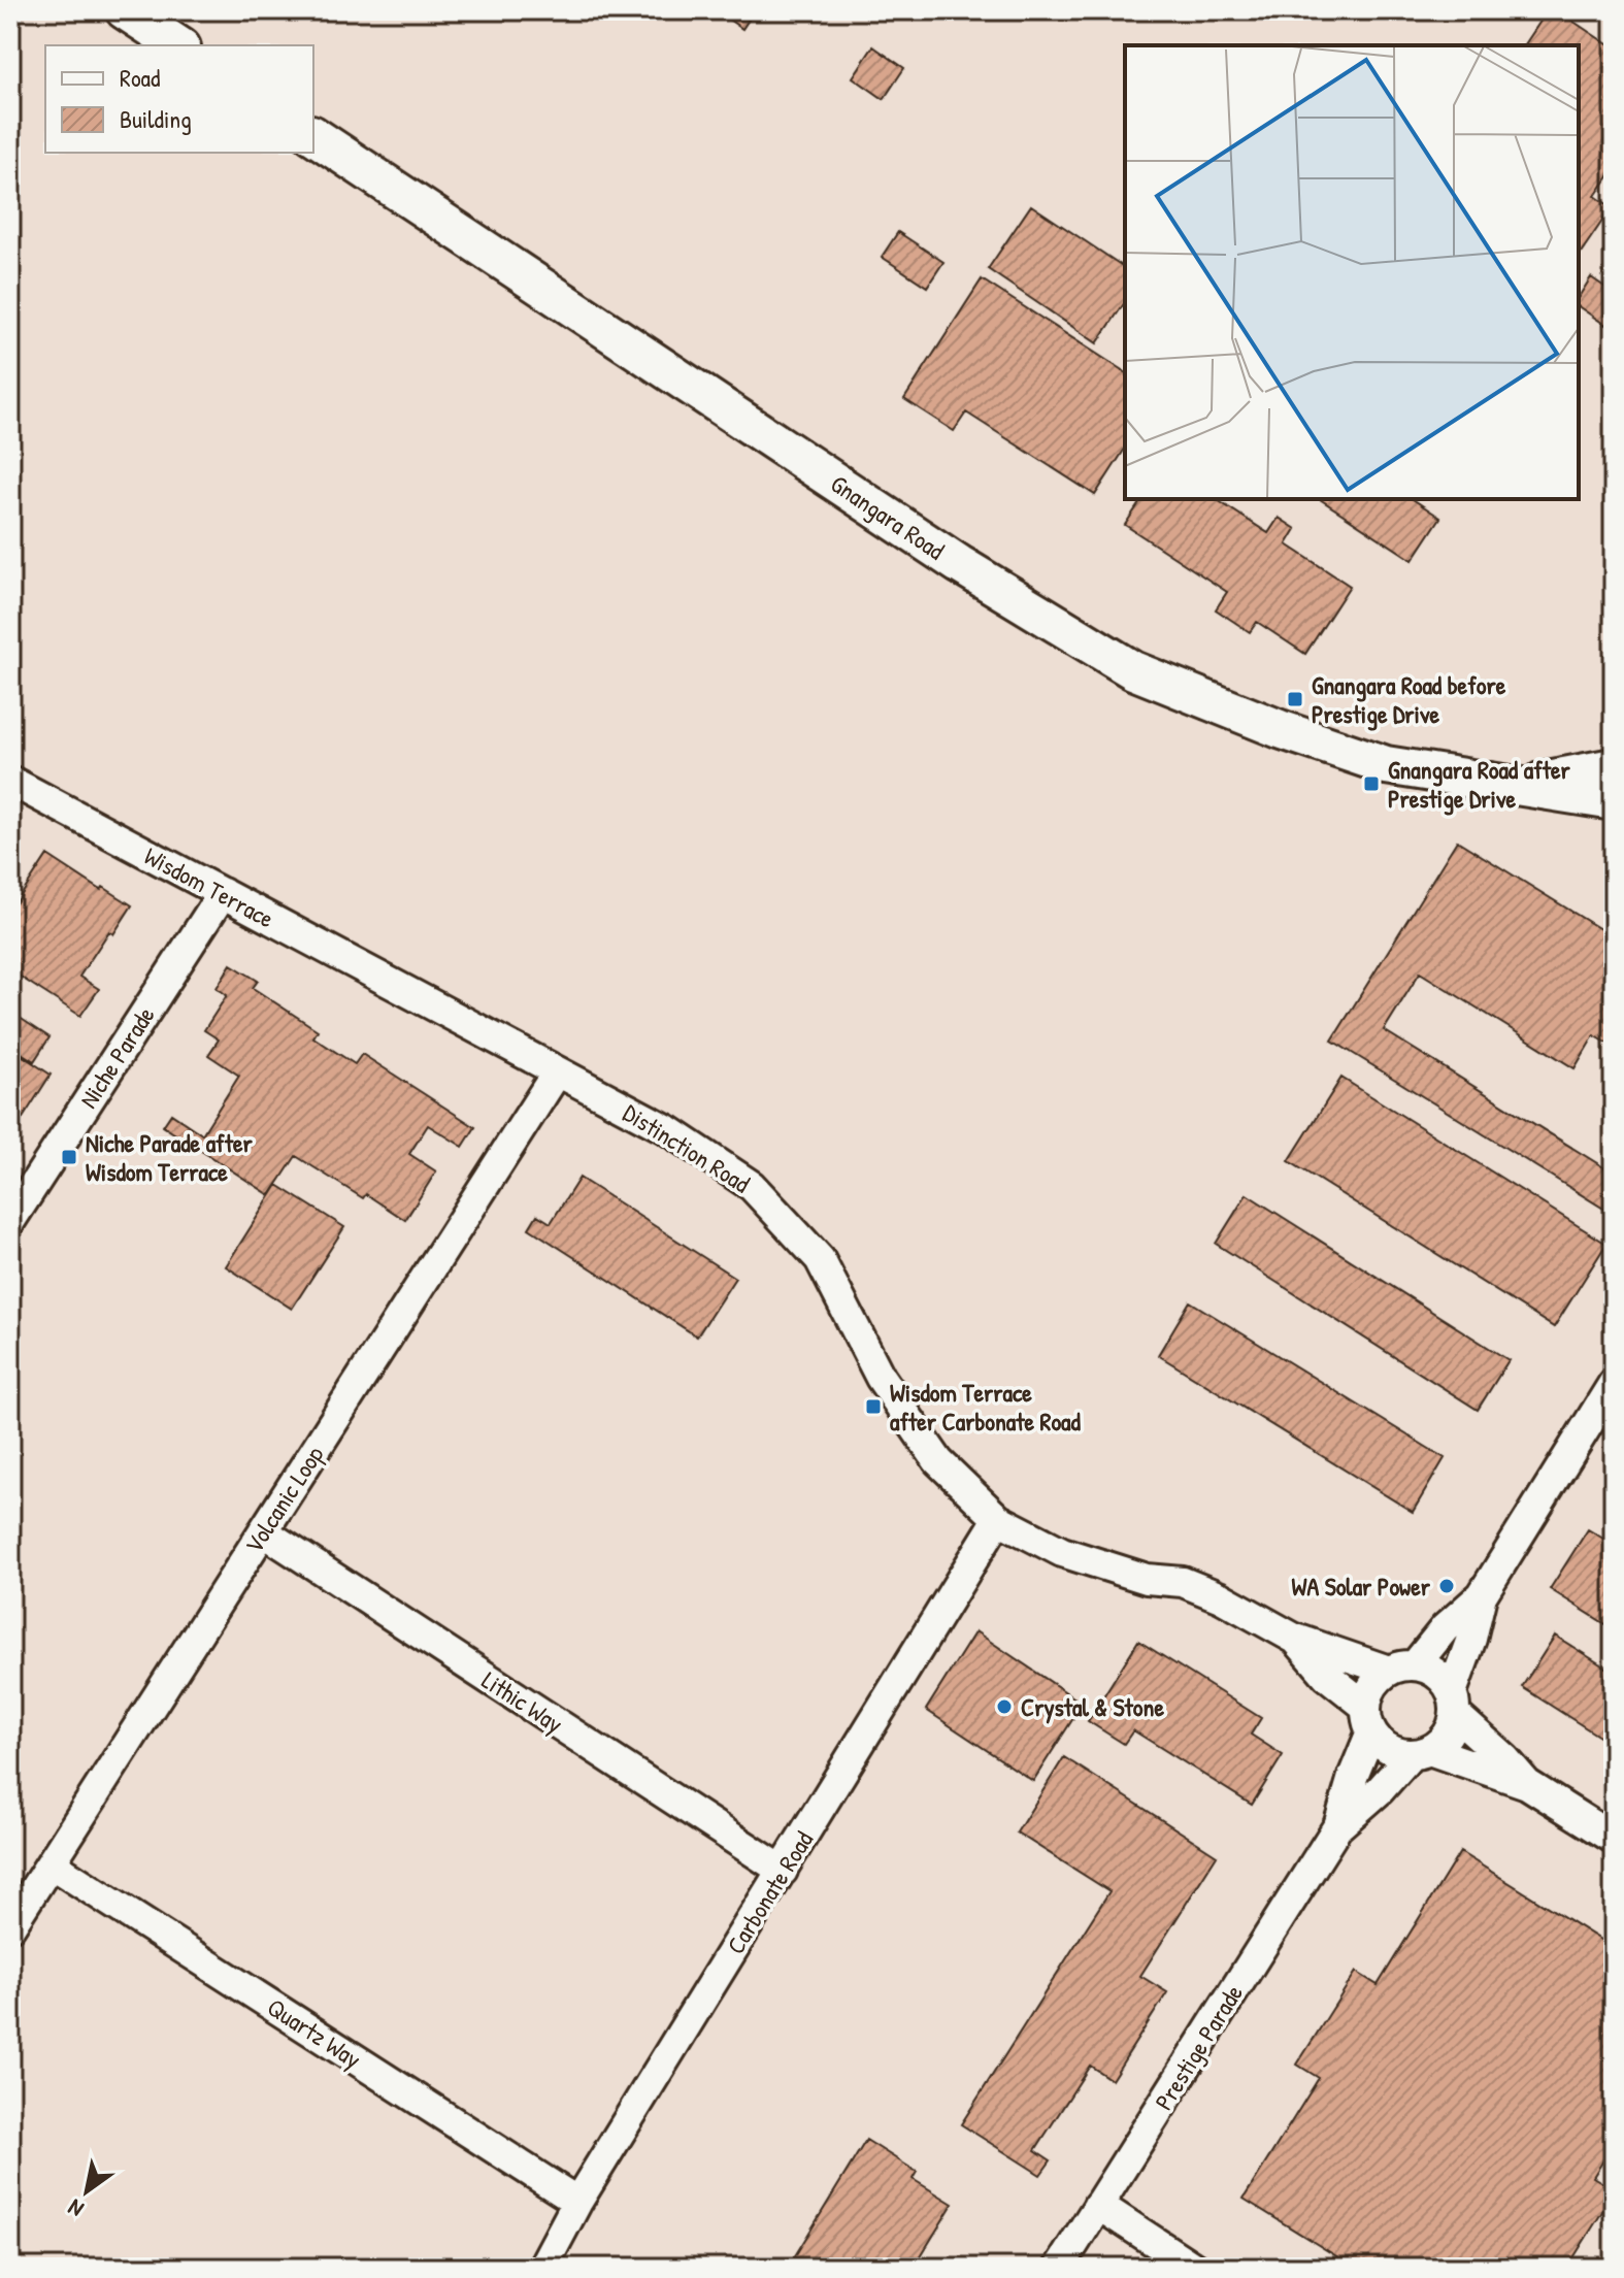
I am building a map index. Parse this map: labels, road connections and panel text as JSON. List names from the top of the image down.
{
  "streets": {
    "main road": ["Gnangara Road"],
    "street": [
      "Wisdom Terrace",
      "Niche Parade",
      "Distinction Road",
      "Volcanic Loop",
      "Lithic Way",
      "Carbonate Road",
      "Quartz Way",
      "Prestige Parade"
    ]
  },
  "crossings": [
    ["Wisdom Terrace", "Niche Parade"],
    ["Wisdom Terrace", "Distinction Road"],
    ["Distinction Road", "Volcanic Loop"],
    ["Distinction Road", "Carbonate Road"],
    ["Distinction Road", "Prestige Parade"],
    ["Volcanic Loop", "Lithic Way"],
    ["Volcanic Loop", "Quartz Way"],
    ["Lithic Way", "Carbonate Road"],
    ["Carbonate Road", "Quartz Way"]
  ],
  "places": {
    "transit": [
      "Gnangara Road before Prestige Drive",
      "Gnangara Road after Prestige Drive",
      "Niche Parade after Wisdom Terrace",
      "Wisdom Terrace after Carbonate Road"
    ],
    "other": ["WA Solar Power", "Crystal & Stone"]
  },
  "legend": ["Road", "Building"],
  "north": "bottom left"
}
